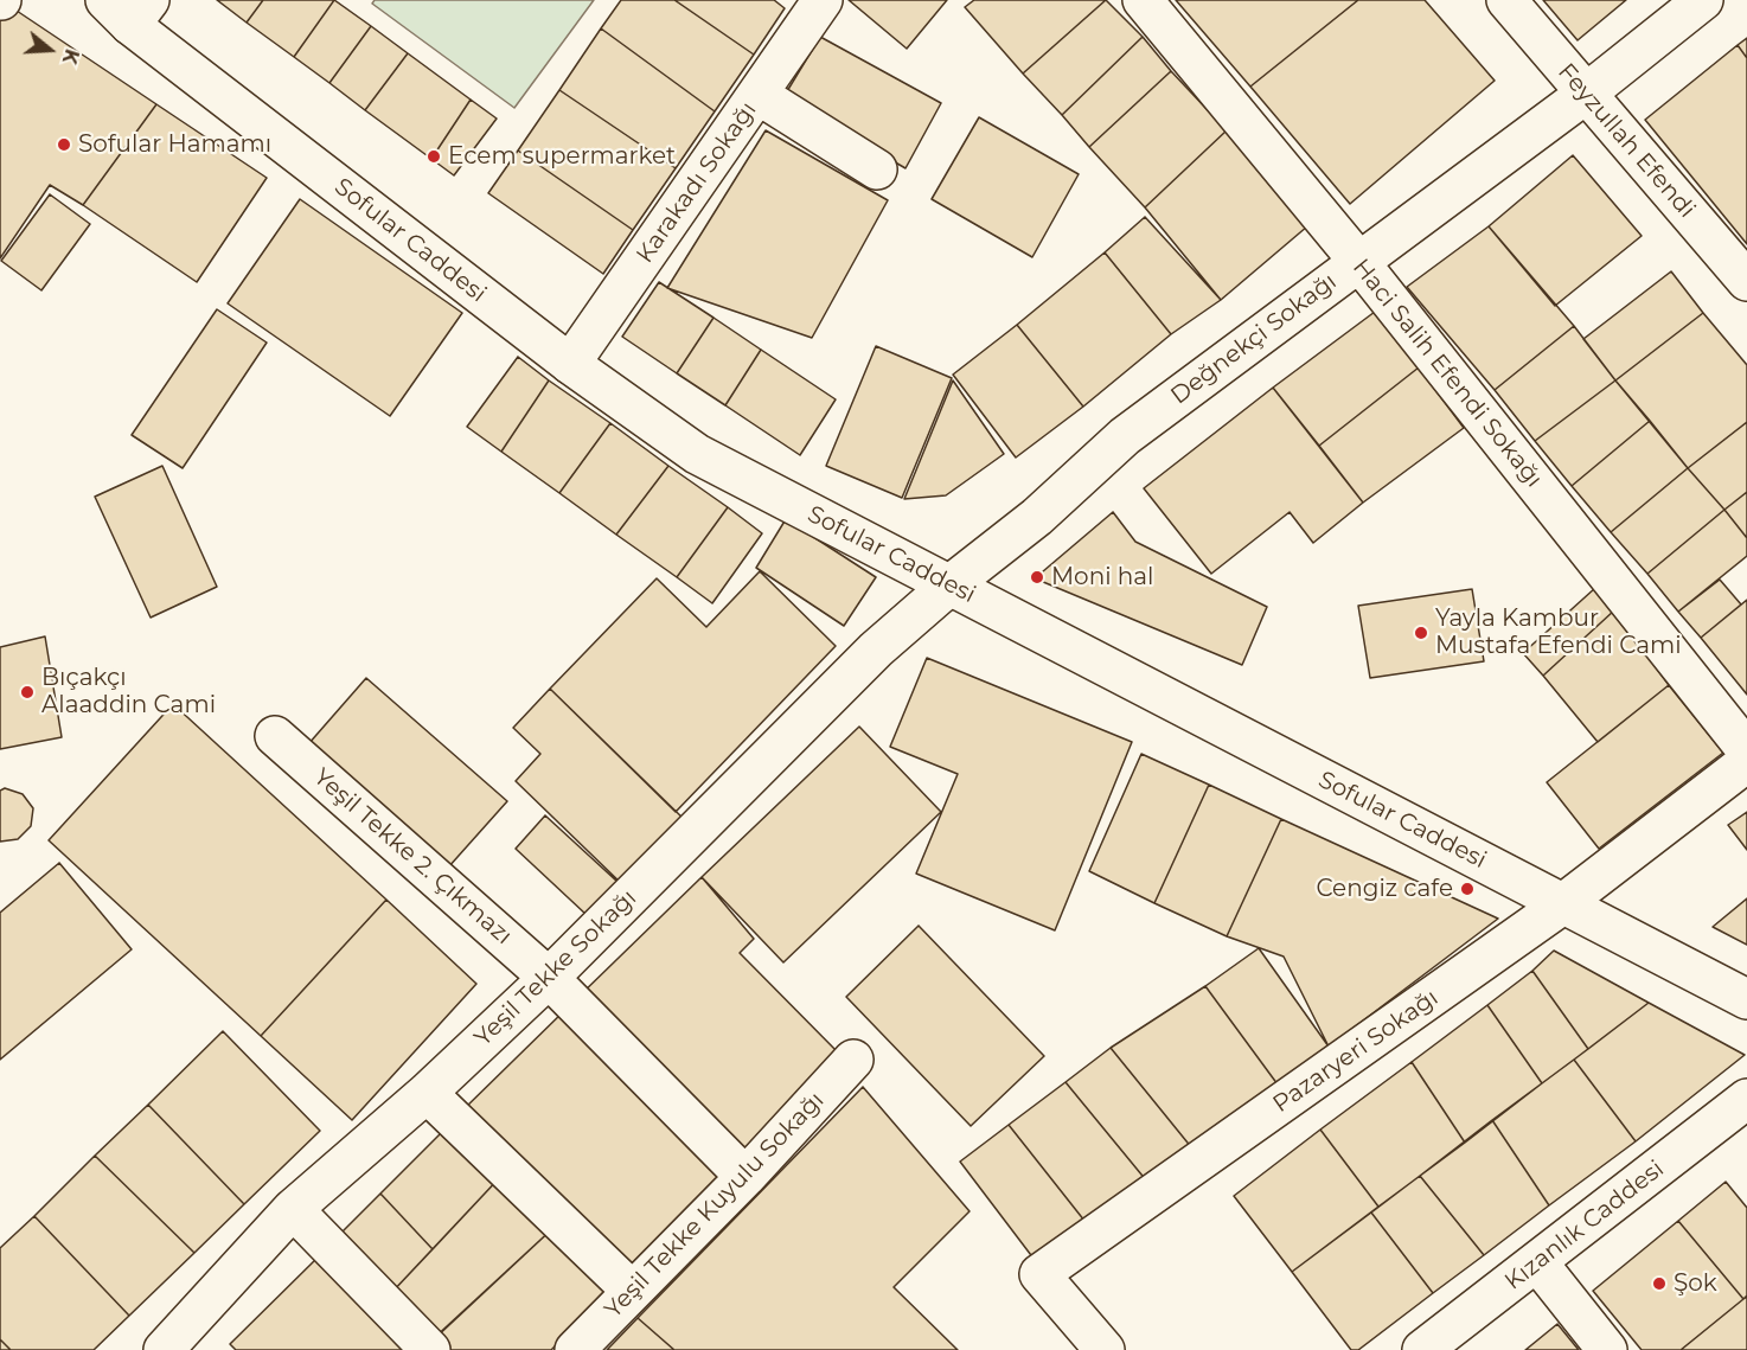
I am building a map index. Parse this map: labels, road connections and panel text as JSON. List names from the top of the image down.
{
  "streets": {
    "street": [
      "Feyzullah Efendi",
      "Karakadı Sokağı",
      "Sofular Caddesi",
      "Değnekçi Sokağı",
      "Haci Salih Efendi Sokağı",
      "Yeşil Tekke 2. Çıkmazı",
      "Yeşil Tekke Sokağı",
      "Pazaryeri Sokağı",
      "Yeşil Tekke Kuyulu Sokağı",
      "Kızanlık Caddesi"
    ]
  },
  "crossings": [
    ["Feyzullah Efendi", "Değnekçi Sokağı"],
    ["Karakadı Sokağı", "Sofular Caddesi"],
    ["Sofular Caddesi", "Değnekçi Sokağı"],
    ["Sofular Caddesi", "Yeşil Tekke Sokağı"],
    ["Sofular Caddesi", "Pazaryeri Sokağı"],
    ["Değnekçi Sokağı", "Haci Salih Efendi Sokağı"],
    ["Değnekçi Sokağı", "Yeşil Tekke Sokağı"],
    ["Yeşil Tekke 2. Çıkmazı", "Yeşil Tekke Sokağı"],
    ["Yeşil Tekke 2. Çıkmazı", "Yeşil Tekke Kuyulu Sokağı"]
  ],
  "places": [
    "Sofular Hamamı",
    "Ecem supermarket",
    "Moni hal",
    "Yayla Kambur Mustafa Efendi Cami",
    "Bıçakçı Alaaddin Cami",
    "Cengiz cafe",
    "Şok"
  ],
  "north": "right"
}
